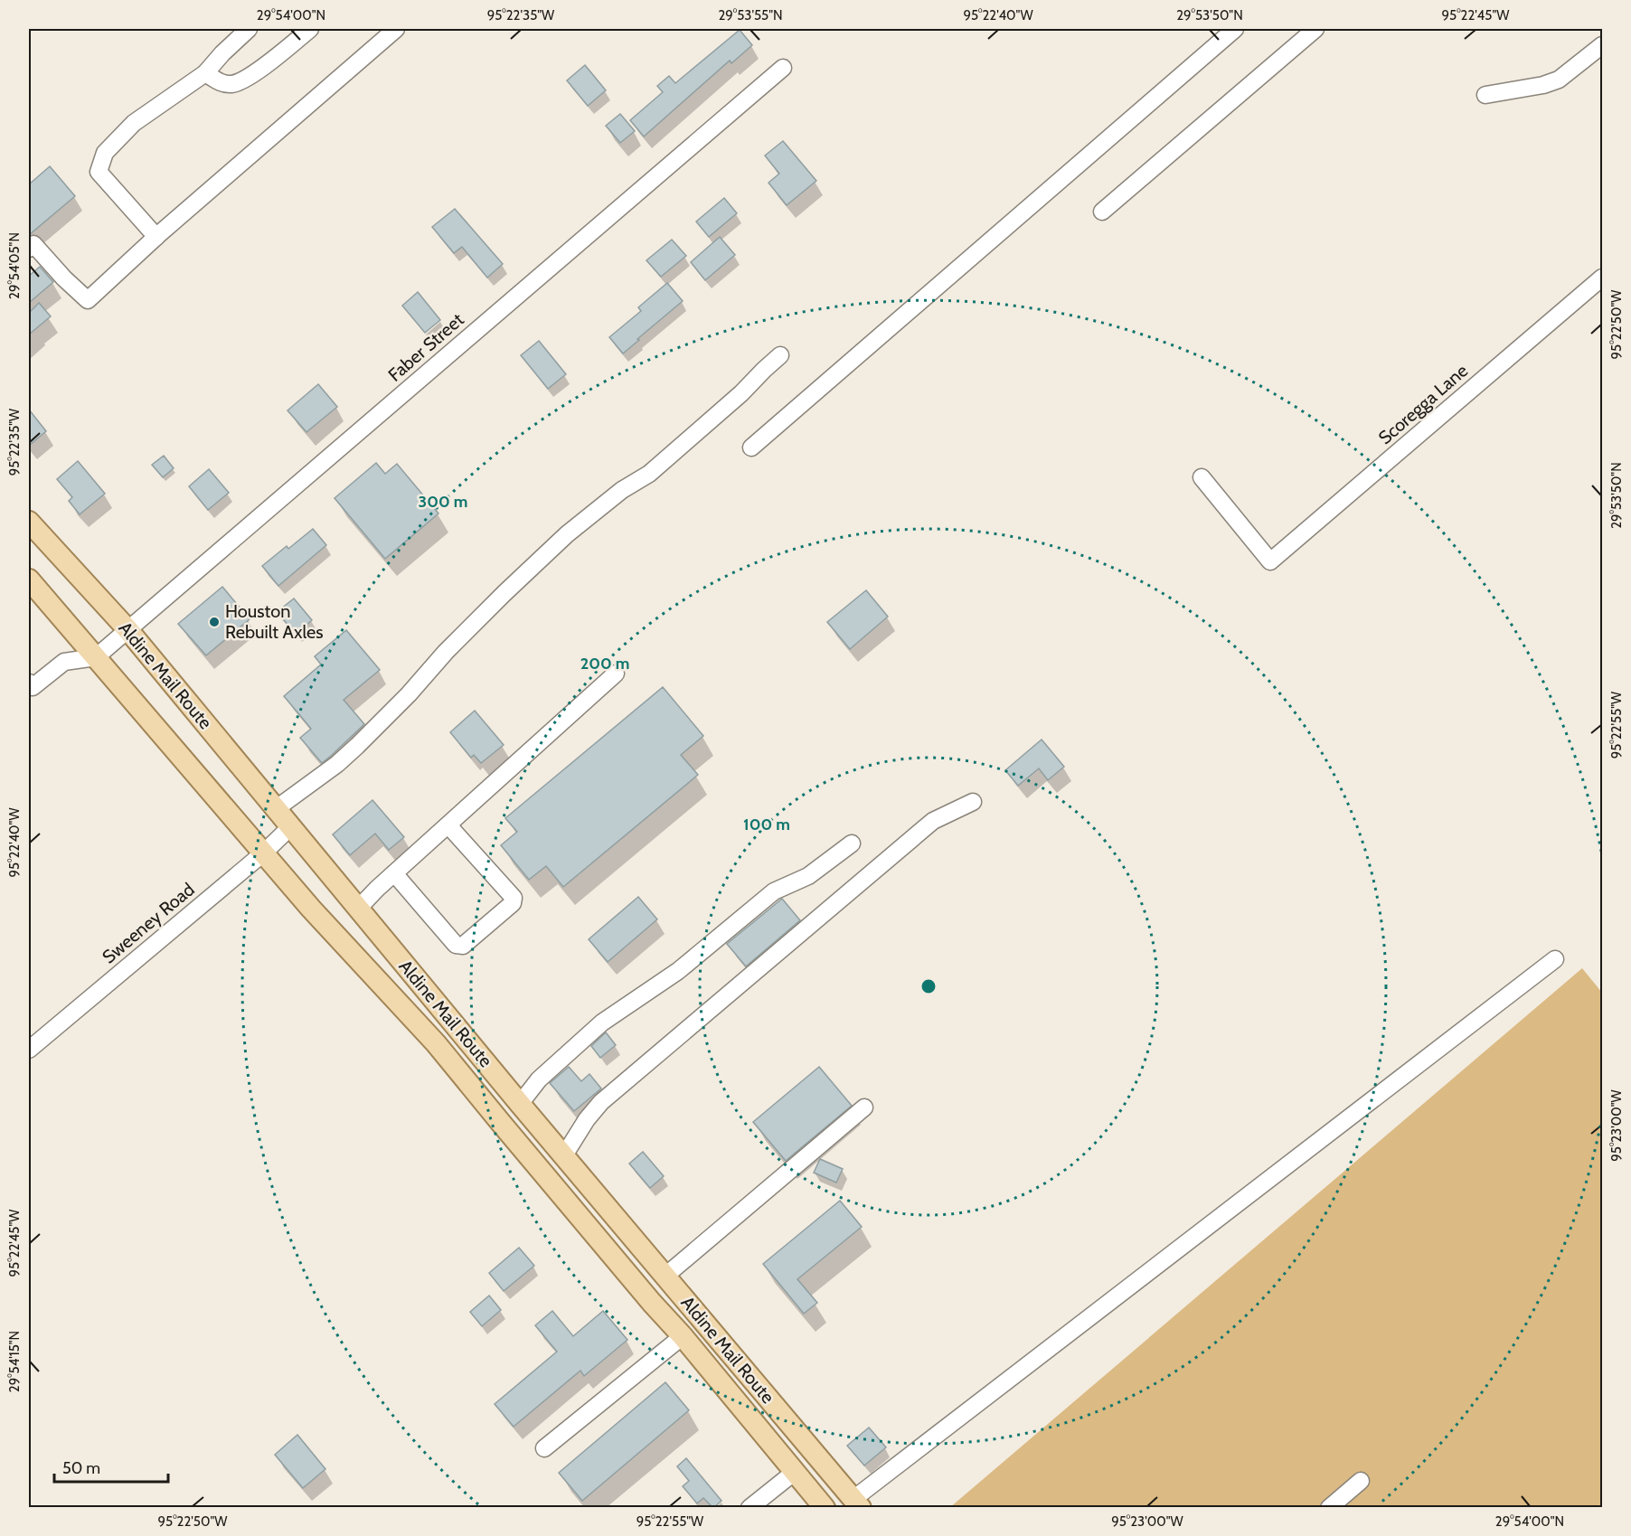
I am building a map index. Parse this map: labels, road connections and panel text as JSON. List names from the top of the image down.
{
  "streets": {
    "main road": ["Aldine Mail Route"],
    "street": ["Faber Street", "Scoregga Lane", "Sweeney Road"]
  },
  "crossings": [
    ["Faber Street", "Aldine Mail Route"],
    ["Aldine Mail Route", "Sweeney Road"]
  ],
  "places": ["Houston Rebuilt Axles"],
  "scale_bar": "50 m",
  "coordinates": [
    "29°54'00\"N",
    "95°22'35\"W",
    "29°53'55\"N",
    "95°22'40\"W",
    "29°53'50\"N",
    "95°22'45\"W",
    "29°54'05\"N",
    "95°22'50\"W",
    "95°22'55\"W",
    "95°23'00\"W",
    "29°54'15\"N"
  ],
  "rings": ["300 m", "200 m", "100 m"]
}
